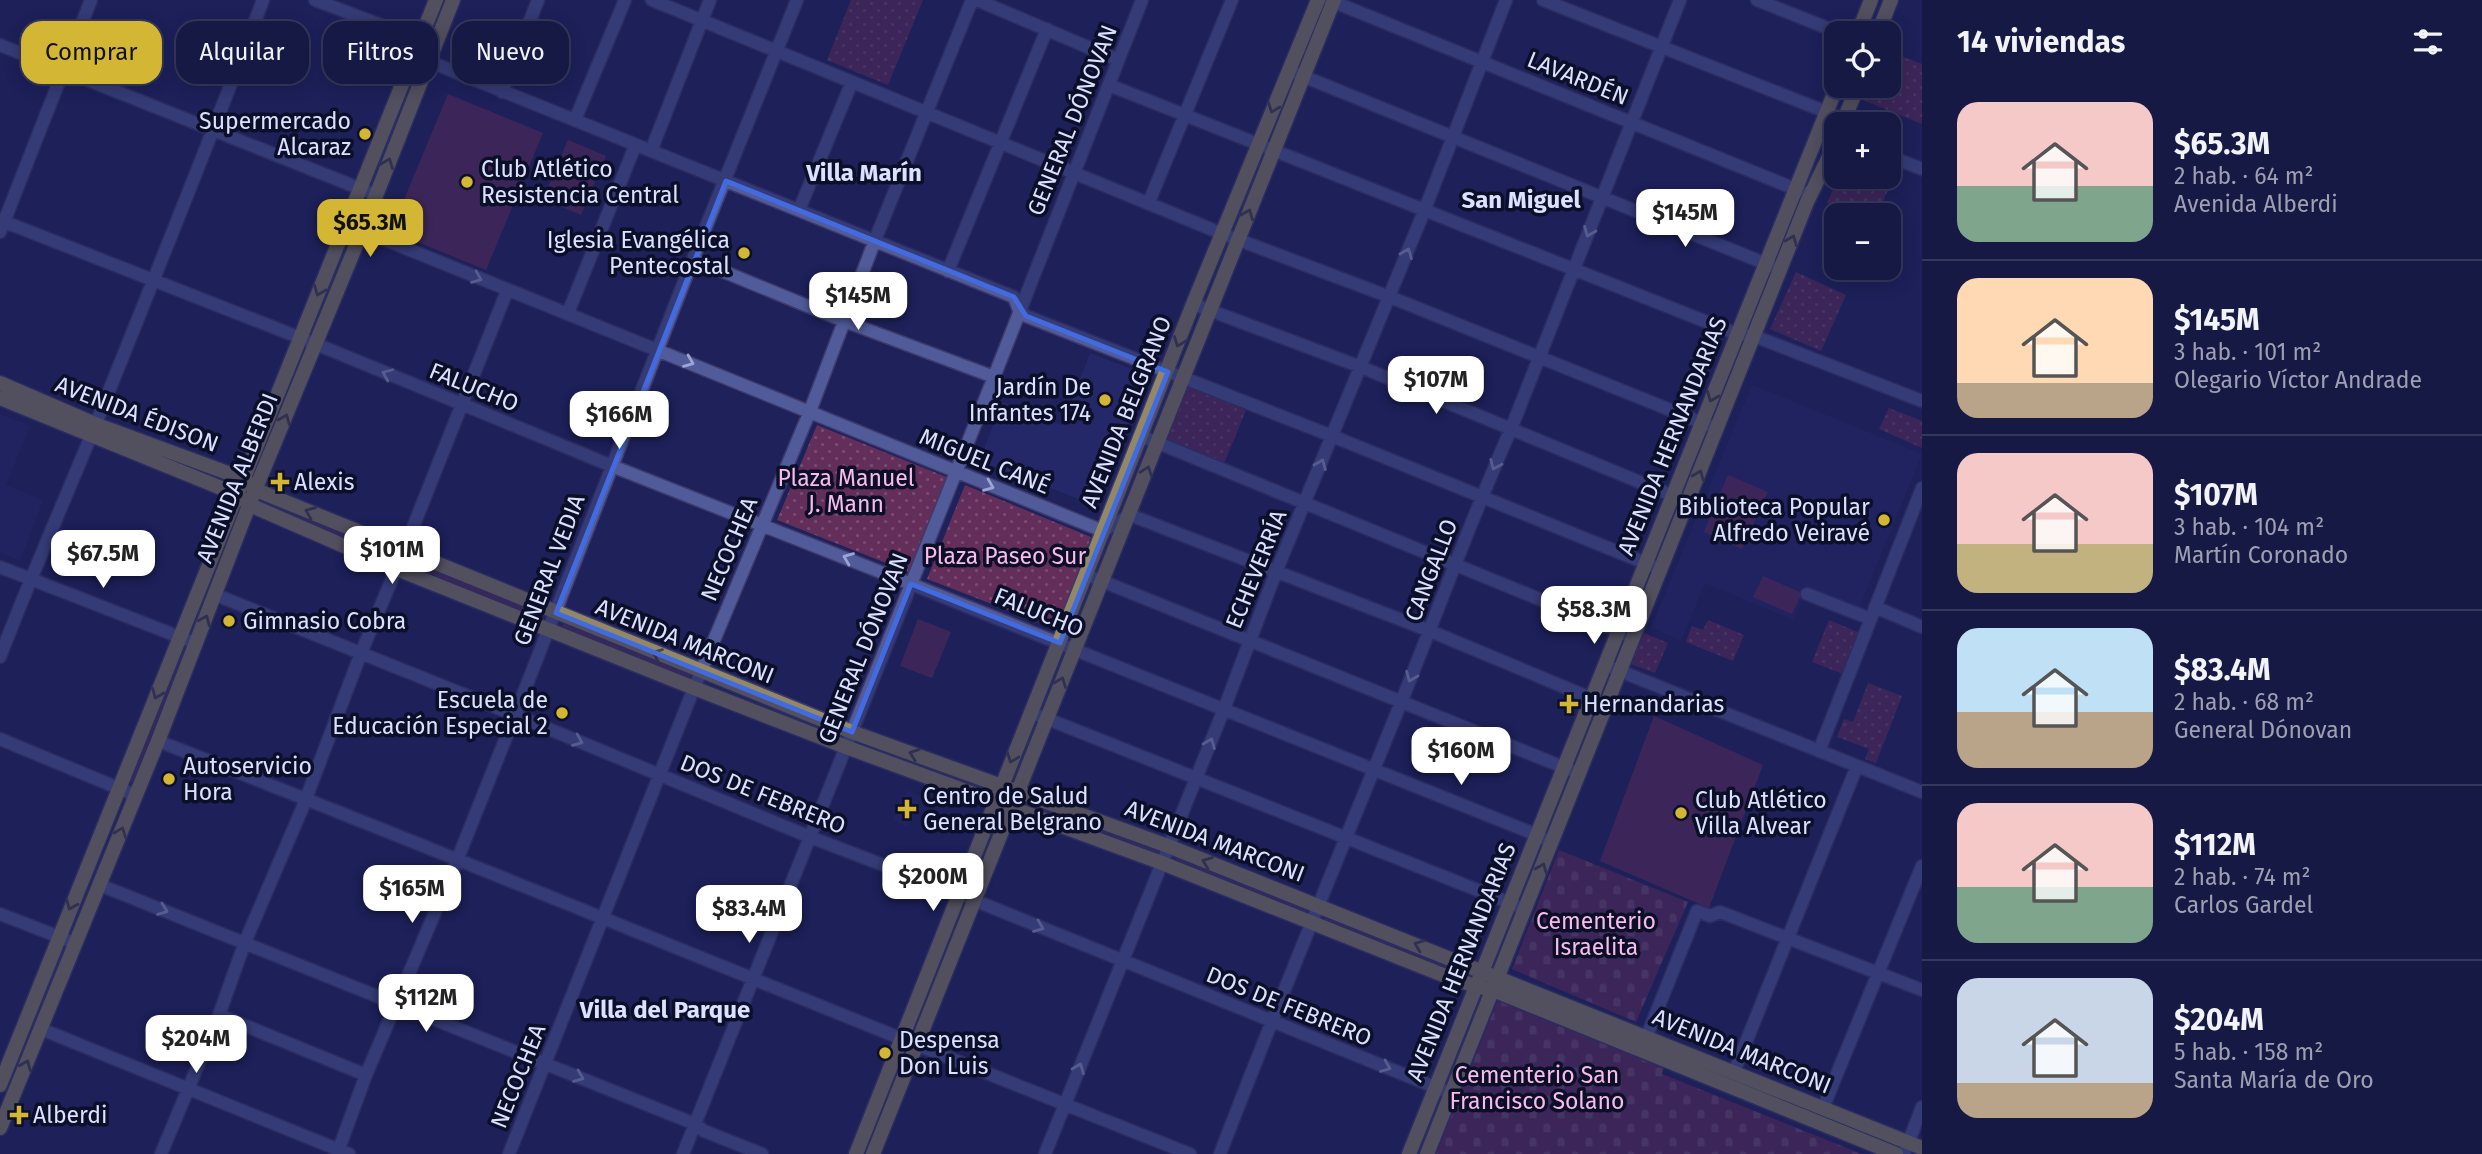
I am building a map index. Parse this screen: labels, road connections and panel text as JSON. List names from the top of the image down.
{
  "streets": {
    "main road": [
      "AVENIDA BELGRANO",
      "AVENIDA ÉDISON",
      "AVENIDA HERNANDARIAS",
      "AVENIDA ALBERDI",
      "AVENIDA MARCONI"
    ],
    "street": [
      "LAVARDÉN",
      "GENERAL DÓNOVAN",
      "FALUCHO",
      "MIGUEL CANÉ",
      "NECOCHEA",
      "ECHEVERRÍA",
      "GENERAL VEDIA",
      "CANGALLO",
      "DOS DE FEBRERO"
    ]
  },
  "crossings": [
    ["LAVARDÉN", "AVENIDA BELGRANO"],
    ["LAVARDÉN", "AVENIDA HERNANDARIAS"],
    ["LAVARDÉN", "ECHEVERRÍA"],
    ["LAVARDÉN", "CANGALLO"],
    ["GENERAL DÓNOVAN", "FALUCHO"],
    ["GENERAL DÓNOVAN", "MIGUEL CANÉ"],
    ["GENERAL DÓNOVAN", "AVENIDA MARCONI"],
    ["GENERAL DÓNOVAN", "DOS DE FEBRERO"],
    ["FALUCHO", "AVENIDA BELGRANO"],
    ["FALUCHO", "AVENIDA HERNANDARIAS"],
    ["FALUCHO", "AVENIDA ALBERDI"],
    ["FALUCHO", "NECOCHEA"],
    ["FALUCHO", "ECHEVERRÍA"],
    ["FALUCHO", "GENERAL VEDIA"],
    ["FALUCHO", "CANGALLO"],
    ["AVENIDA BELGRANO", "MIGUEL CANÉ"],
    ["AVENIDA BELGRANO", "AVENIDA MARCONI"],
    ["AVENIDA BELGRANO", "DOS DE FEBRERO"],
    ["AVENIDA ÉDISON", "AVENIDA ALBERDI"],
    ["AVENIDA ÉDISON", "AVENIDA MARCONI"],
    ["AVENIDA HERNANDARIAS", "AVENIDA MARCONI"],
    ["AVENIDA HERNANDARIAS", "DOS DE FEBRERO"],
    ["MIGUEL CANÉ", "AVENIDA ALBERDI"],
    ["MIGUEL CANÉ", "NECOCHEA"],
    ["MIGUEL CANÉ", "GENERAL VEDIA"],
    ["AVENIDA ALBERDI", "AVENIDA MARCONI"],
    ["AVENIDA ALBERDI", "DOS DE FEBRERO"],
    ["NECOCHEA", "AVENIDA MARCONI"],
    ["NECOCHEA", "DOS DE FEBRERO"],
    ["ECHEVERRÍA", "AVENIDA MARCONI"],
    ["ECHEVERRÍA", "DOS DE FEBRERO"],
    ["GENERAL VEDIA", "AVENIDA MARCONI"],
    ["GENERAL VEDIA", "DOS DE FEBRERO"],
    ["CANGALLO", "AVENIDA MARCONI"],
    ["CANGALLO", "DOS DE FEBRERO"]
  ],
  "one_way": ["DOS DE FEBRERO"],
  "districts": ["Villa Marín", "San Miguel", "Villa del Parque"],
  "parks": [
    "Plaza Manuel J. Mann",
    "Plaza Paseo Sur",
    "Cementerio Israelita",
    "Cementerio San Francisco Solano"
  ],
  "places": {
    "other": [
      "Supermercado Alcaraz",
      "Club Atlético Resistencia Central",
      "Iglesia Evangélica Pentecostal",
      "Jardín De Infantes 174",
      "Biblioteca Popular Alfredo Veiravé",
      "Gimnasio Cobra",
      "Escuela de Educación Especial 2",
      "Autoservicio Hora",
      "Club Atlético Villa Alvear",
      "Despensa Don Luis"
    ],
    "health": [
      "Alexis",
      "Hernandarias",
      "Centro de Salud General Belgrano",
      "Alberdi"
    ]
  },
  "page": {
    "heading": "14 viviendas",
    "map_buttons": ["+", "−"],
    "chip": [
      "Comprar",
      "Alquilar",
      "Filtros",
      "Nuevo"
    ],
    "list": [
      {
        "name": "$65.3M",
        "note": "2 hab. · 64 m² · Avenida Alberdi"
      },
      {
        "name": "$145M",
        "note": "3 hab. · 101 m² · Olegario Víctor Andrade"
      },
      {
        "name": "$107M",
        "note": "3 hab. · 104 m² · Martín Coronado"
      },
      {
        "name": "$83.4M",
        "note": "2 hab. · 68 m² · General Dónovan"
      },
      {
        "name": "$112M",
        "note": "2 hab. · 74 m² · Carlos Gardel"
      },
      {
        "name": "$204M",
        "note": "5 hab. · 158 m² · Santa María de Oro"
      }
    ],
    "price": [
      "$145M",
      "$65.3M",
      "$145M",
      "$107M",
      "$166M",
      "$101M",
      "$67.5M",
      "$58.3M",
      "$160M",
      "$200M",
      "$165M",
      "$83.4M",
      "$112M",
      "$204M"
    ]
  }
}
